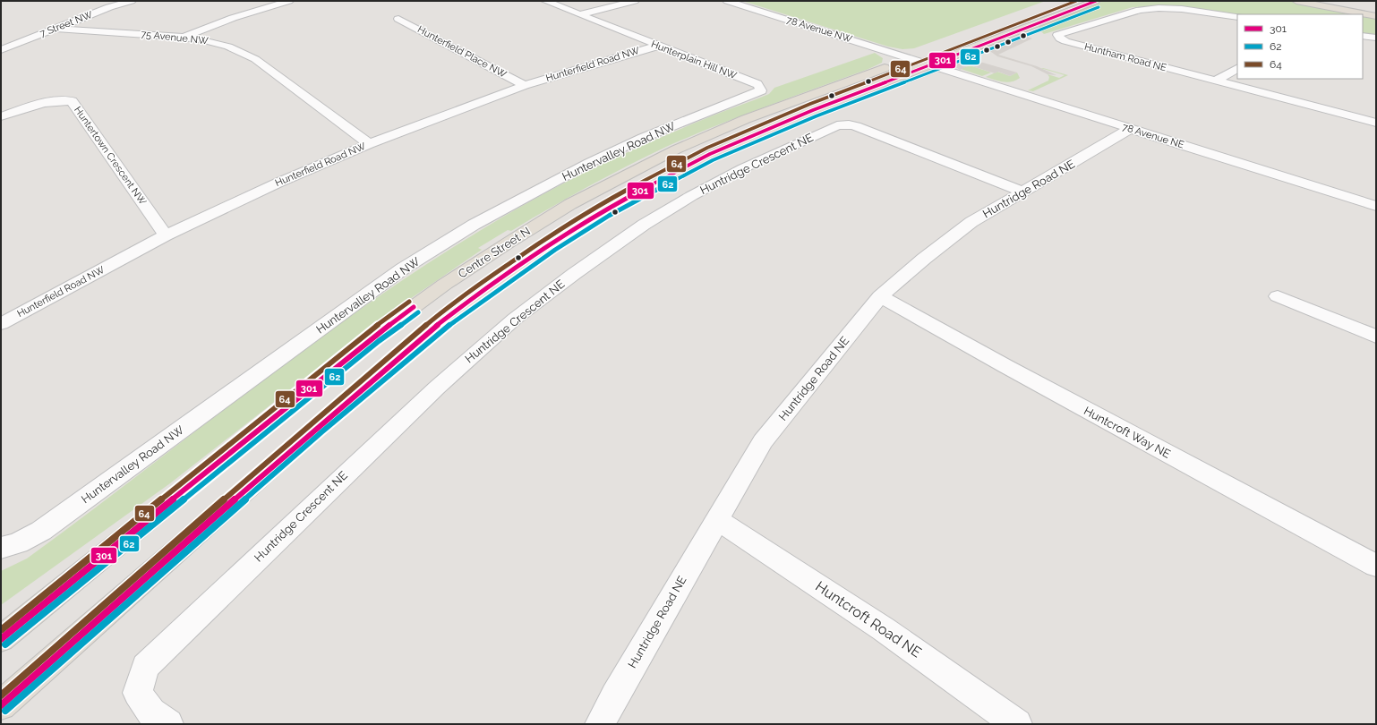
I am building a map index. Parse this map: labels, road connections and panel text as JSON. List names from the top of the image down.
{
  "streets": {
    "main road": ["Centre Street N"],
    "street": [
      "7 Street NW",
      "78 Avenue NW",
      "75 Avenue NW",
      "Hunterfield Place NW",
      "Huntham Road NE",
      "Hunterplain Hill NW",
      "Hunterfield Road NW",
      "78 Avenue NE",
      "Huntervalley Road NW",
      "Huntertown Crescent NW",
      "Huntridge Crescent NE",
      "Huntridge Road NE",
      "Huntcroft Way NE",
      "Huntcroft Road NE"
    ]
  },
  "crossings": [
    ["7 Street NW", "75 Avenue NW"],
    ["78 Avenue NW", "78 Avenue NE"],
    ["78 Avenue NW", "Centre Street N"],
    ["75 Avenue NW", "Hunterfield Road NW"],
    ["Hunterfield Place NW", "Hunterfield Road NW"],
    ["Hunterplain Hill NW", "Hunterfield Road NW"],
    ["Hunterplain Hill NW", "Huntervalley Road NW"],
    ["Hunterfield Road NW", "Huntertown Crescent NW"],
    ["78 Avenue NE", "Huntridge Road NE"],
    ["78 Avenue NE", "Centre Street N"],
    ["Huntridge Crescent NE", "Huntridge Road NE"],
    ["Huntridge Road NE", "Huntcroft Way NE"],
    ["Huntridge Road NE", "Huntcroft Road NE"]
  ],
  "lines": ["transit line 301", "transit line 64", "transit line 62"],
  "legend": ["301", "62", "64"]
}
